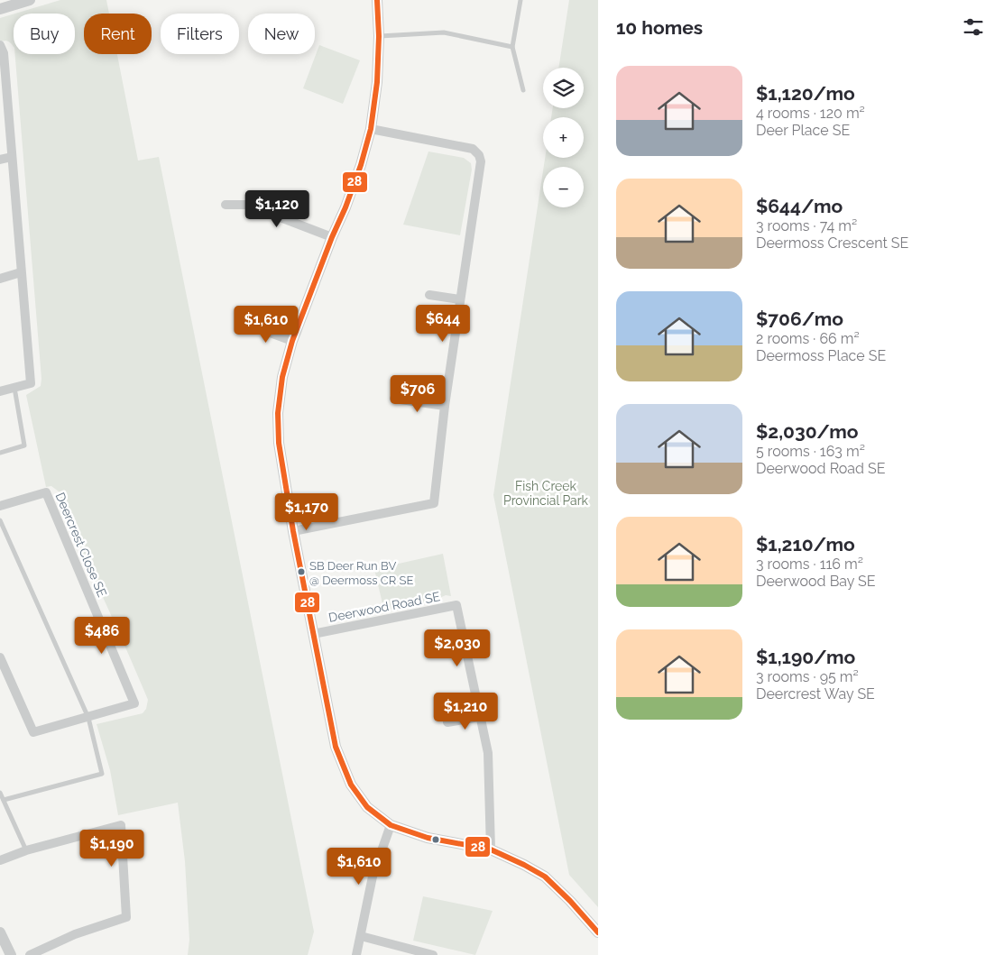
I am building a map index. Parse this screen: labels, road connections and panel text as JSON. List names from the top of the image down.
{
  "streets": {
    "street": ["Deercrest Close SE", "Deerwood Road SE"]
  },
  "parks": ["Fish Creek Provincial Park"],
  "places": ["SB Deer Run BV @ Deermoss CR SE"],
  "lines": ["transit line 28"],
  "page": {
    "heading": "10 homes",
    "chip": [
      "Buy",
      "Rent",
      "Filters",
      "New"
    ],
    "list": [
      {
        "name": "$1,120/mo",
        "note": "4 rooms · 120 m² · Deer Place SE"
      },
      {
        "name": "$644/mo",
        "note": "3 rooms · 74 m² · Deermoss Crescent SE"
      },
      {
        "name": "$706/mo",
        "note": "2 rooms · 66 m² · Deermoss Place SE"
      },
      {
        "name": "$2,030/mo",
        "note": "5 rooms · 163 m² · Deerwood Road SE"
      },
      {
        "name": "$1,210/mo",
        "note": "3 rooms · 116 m² · Deerwood Bay SE"
      },
      {
        "name": "$1,190/mo",
        "note": "3 rooms · 95 m² · Deercrest Way SE"
      }
    ],
    "map_buttons": ["+", "−"],
    "price": [
      "$1,120",
      "$644",
      "$1,610",
      "$706",
      "$1,170",
      "$486",
      "$2,030",
      "$1,210",
      "$1,190",
      "$1,610"
    ]
  }
}
